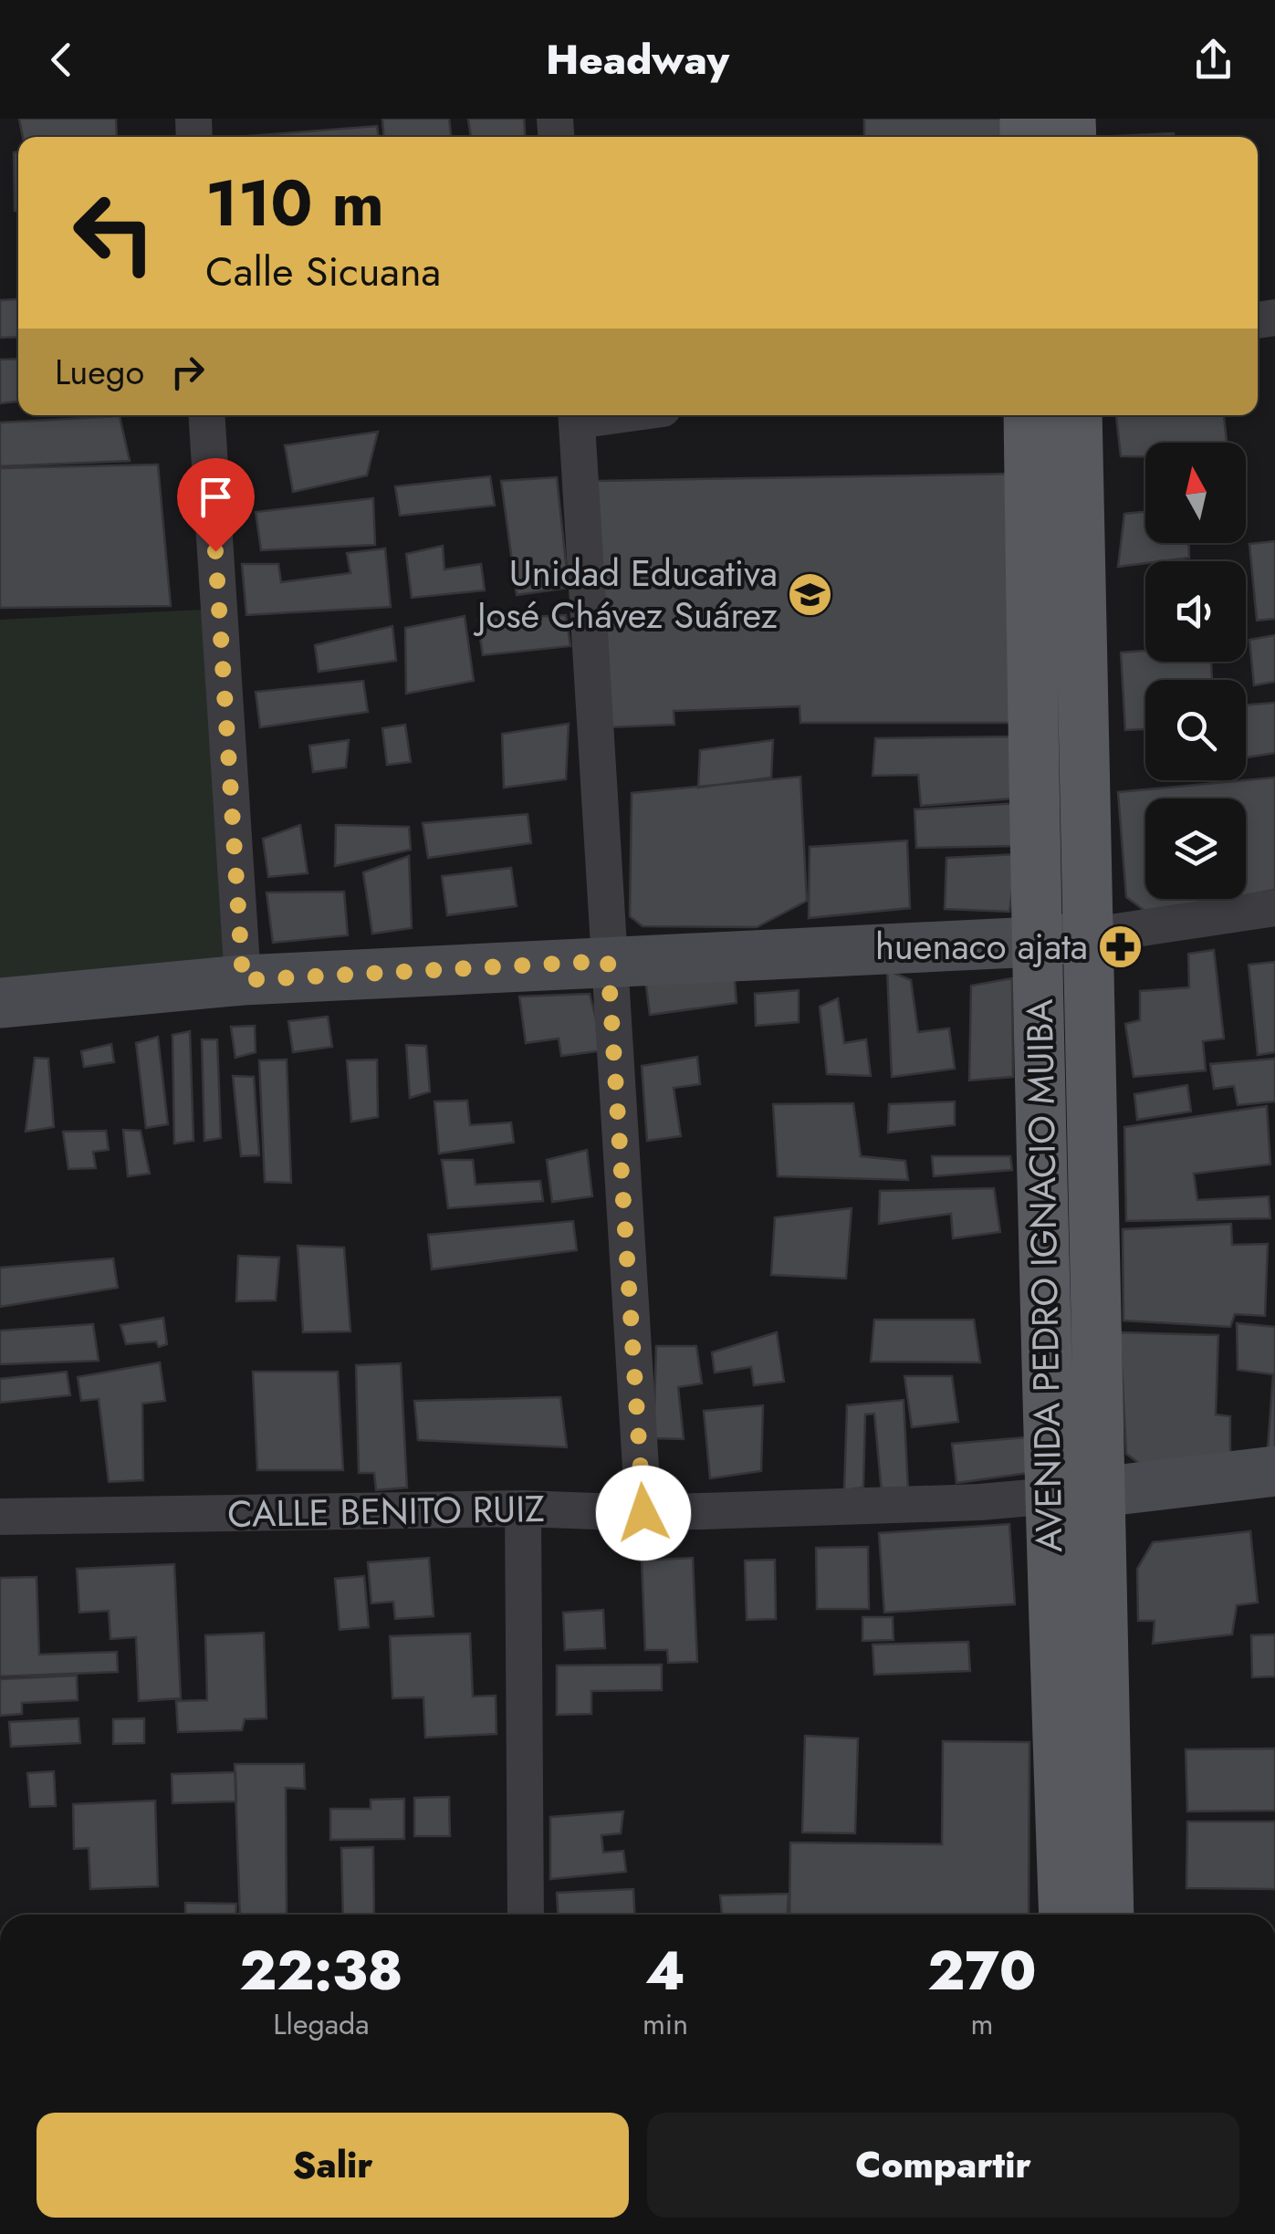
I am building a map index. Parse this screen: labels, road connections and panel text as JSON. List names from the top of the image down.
{
  "streets": {
    "main road": ["AVENIDA PEDRO IGNACIO MUIBA"],
    "street": ["CALLE BENITO RUIZ"]
  },
  "crossings": [
    ["AVENIDA PEDRO IGNACIO MUIBA", "CALLE BENITO RUIZ"]
  ],
  "places": {
    "school or university": ["Unidad Educativa José Chávez Suárez"],
    "pharmacy": ["huenaco ajata"]
  },
  "north": "top",
  "page": {
    "header": "Headway",
    "turn": ["110 m", "Calle Sicuana"],
    "then": "Luego",
    "eta": [
      "22:38",
      "Llegada",
      "4",
      "min",
      "270",
      "m"
    ],
    "buttons": ["Salir", "Compartir"]
  }
}
